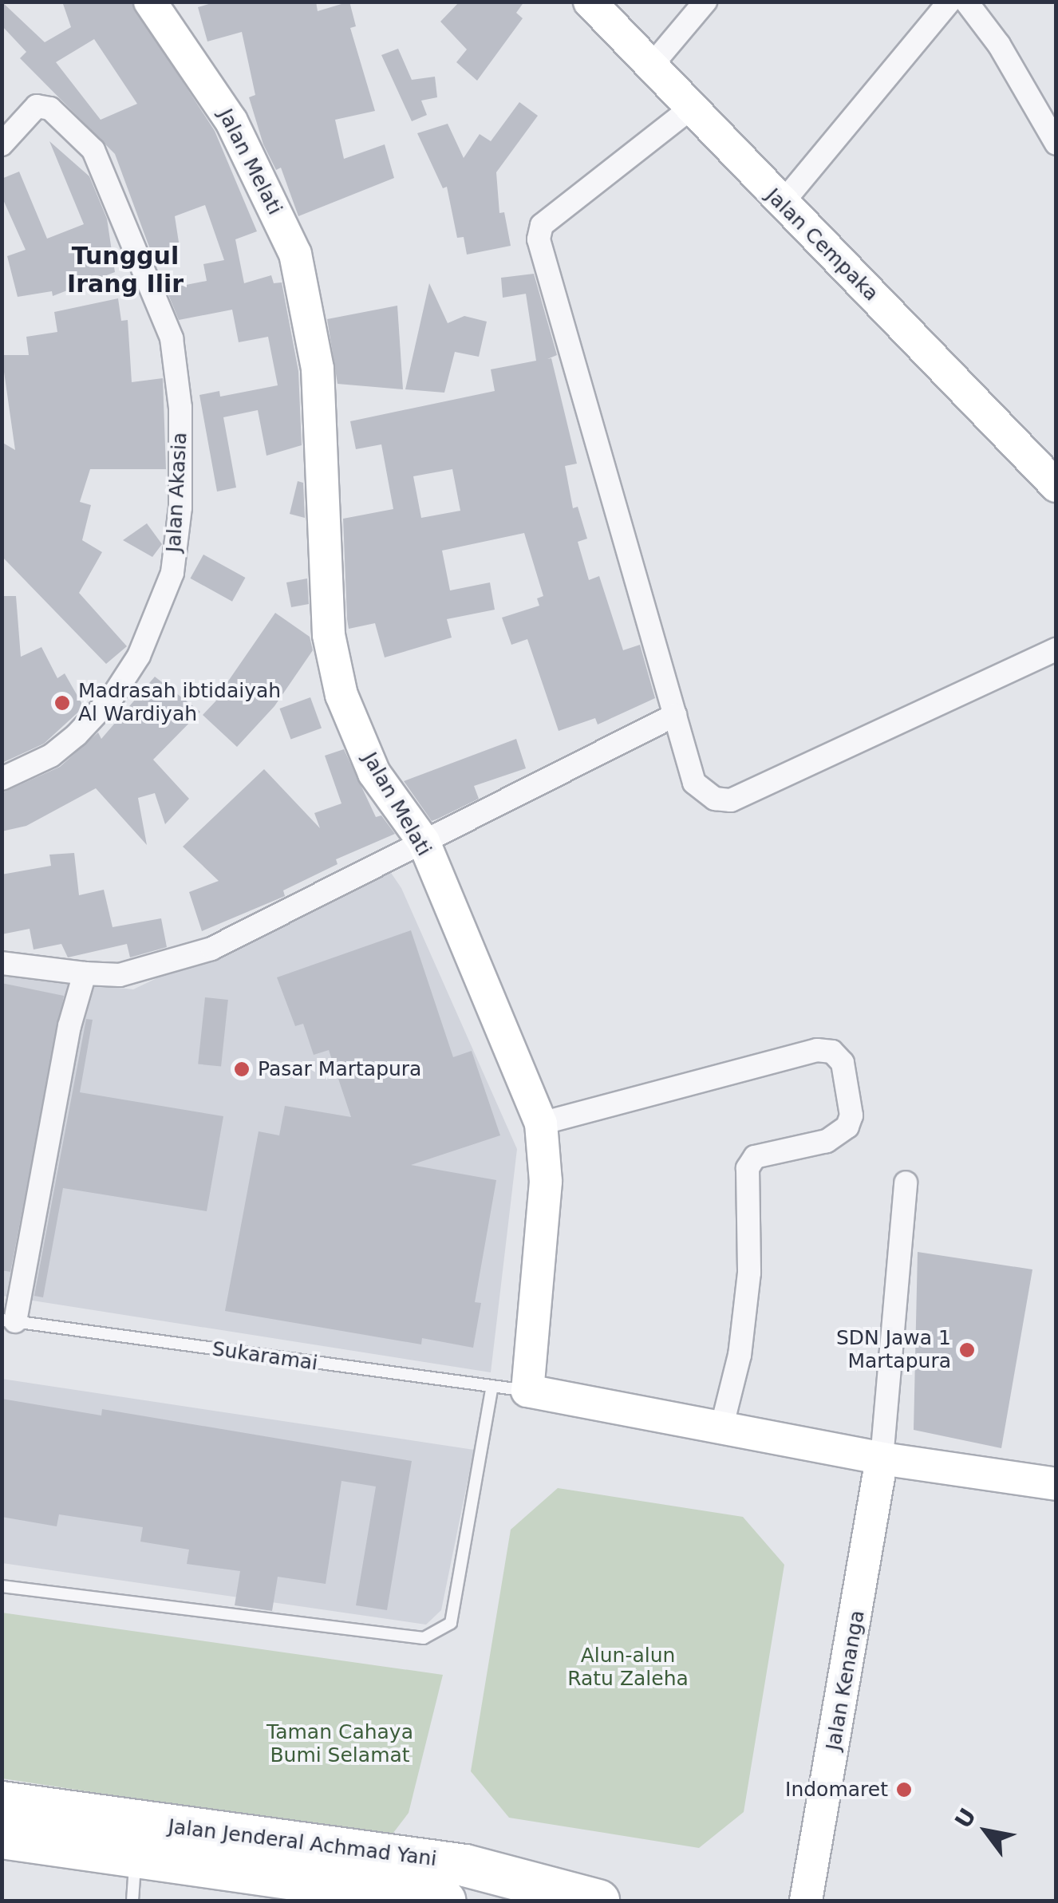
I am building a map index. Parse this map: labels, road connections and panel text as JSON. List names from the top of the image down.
{
  "streets": {
    "highway": ["Jalan Jenderal Achmad Yani"],
    "main road": ["Jalan Melati", "Jalan Cempaka", "Jalan Kenanga"],
    "street": ["Jalan Akasia"],
    "lane": ["Sukaramai"]
  },
  "crossings": [
    ["Jalan Melati", "Sukaramai"]
  ],
  "districts": ["Tunggul Irang Ilir"],
  "parks": ["Alun-alun Ratu Zaleha", "Taman Cahaya Bumi Selamat"],
  "places": [
    "Madrasah ibtidaiyah Al Wardiyah",
    "Pasar Martapura",
    "SDN Jawa 1 Martapura",
    "Indomaret"
  ],
  "north": "top left"
}
